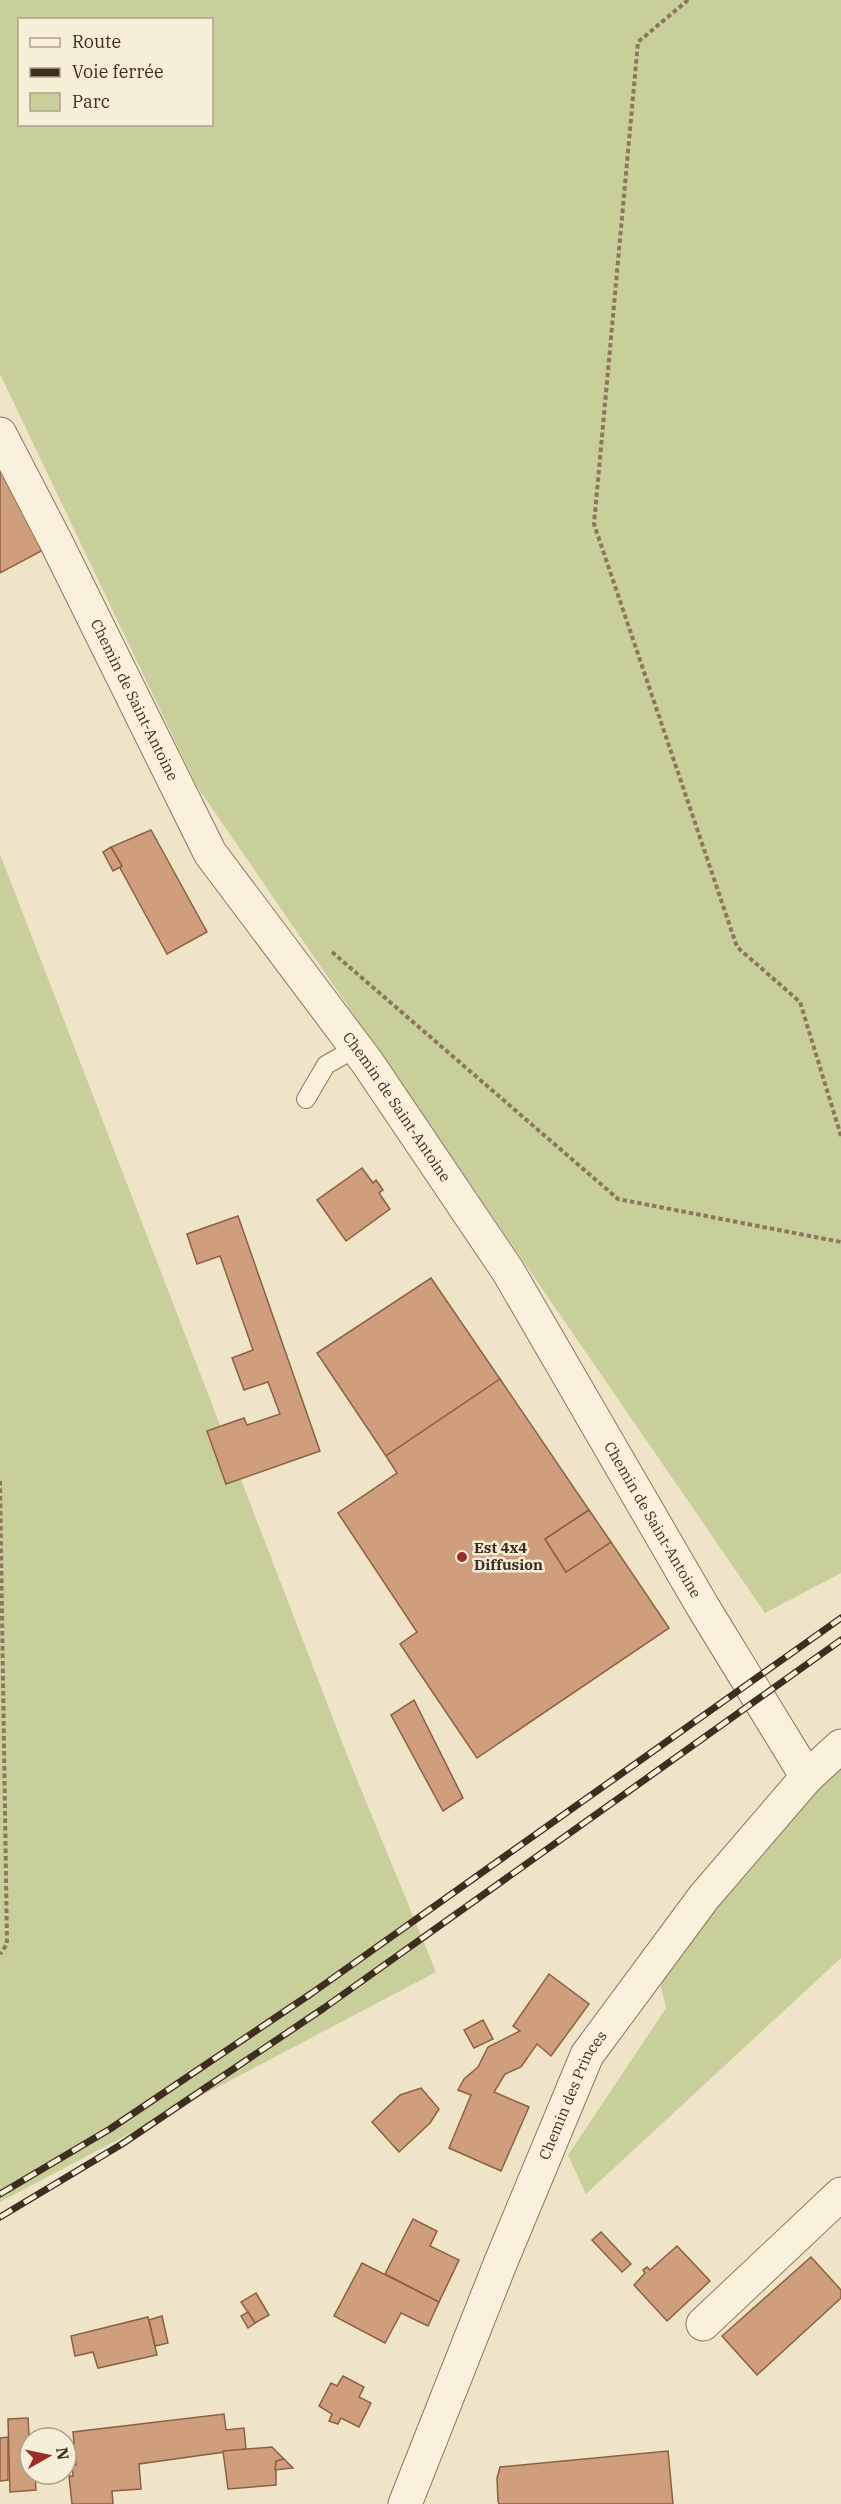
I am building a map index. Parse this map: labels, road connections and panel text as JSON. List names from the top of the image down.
{
  "streets": {
    "street": ["Chemin de Saint-Antoine", "Chemin des Princes"]
  },
  "crossings": [
    ["Chemin de Saint-Antoine", "Chemin des Princes"]
  ],
  "places": ["Est 4x4 Diffusion"],
  "legend": ["Route", "Voie ferrée", "Parc"],
  "north": "right"
}
